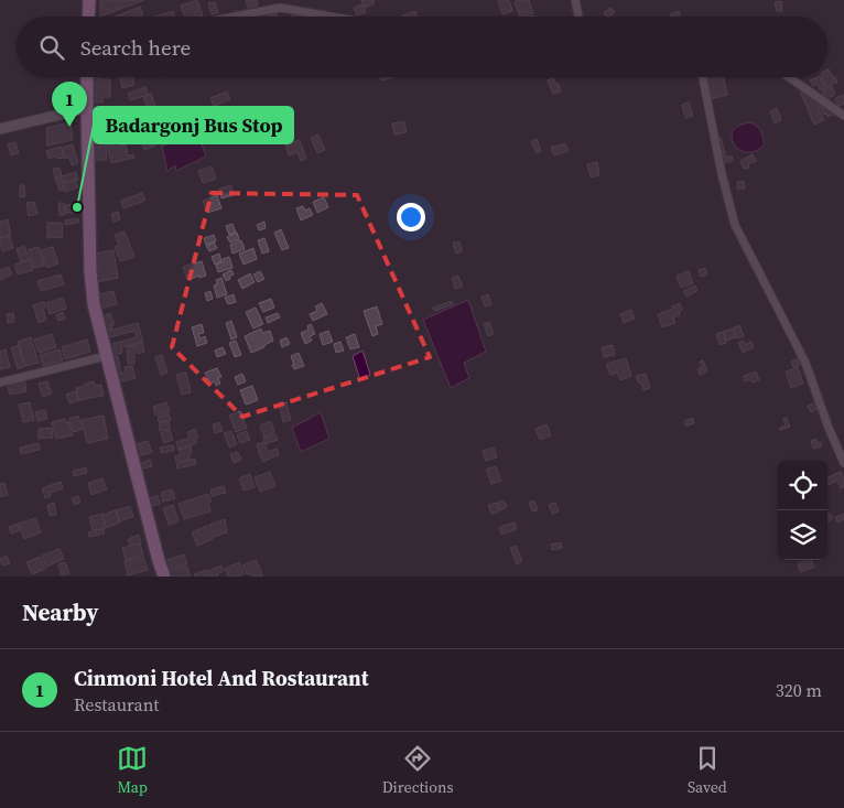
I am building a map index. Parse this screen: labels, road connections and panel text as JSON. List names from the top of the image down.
{
  "places": ["Badargonj Bus Stop"],
  "page": {
    "search": "Search here",
    "pins": "1",
    "heading": "Nearby",
    "list": [
      {
        "mark": "1",
        "name": "Cinmoni Hotel And Rostaurant",
        "note": "Restaurant",
        "value": "320 m"
      }
    ],
    "nav": ["Map", "Directions", "Saved"]
  }
}
